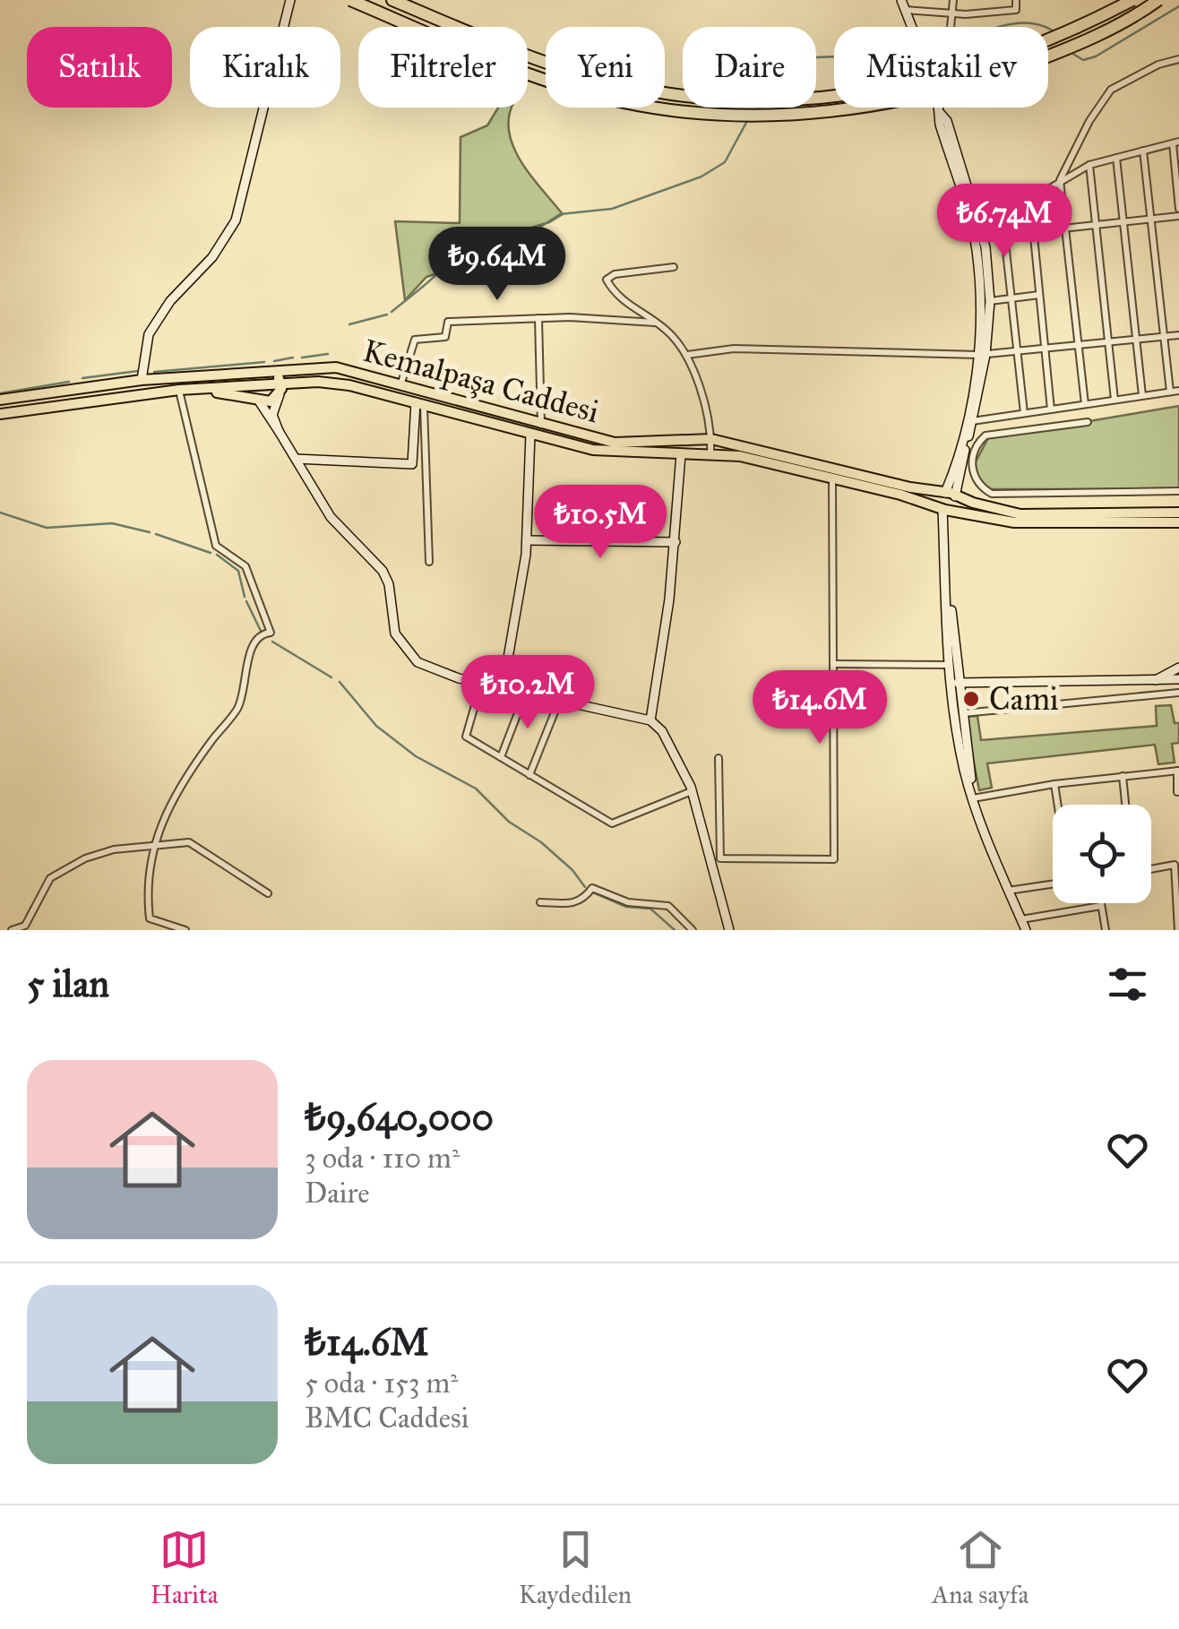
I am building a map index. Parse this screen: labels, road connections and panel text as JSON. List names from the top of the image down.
{
  "streets": {
    "main road": ["Kemalpaşa Caddesi"]
  },
  "places": ["Cami"],
  "page": {
    "chip": [
      "Satılık",
      "Kiralık",
      "Filtreler",
      "Yeni",
      "Daire",
      "Müstakil ev"
    ],
    "price": [
      "₺6.74M",
      "₺9.64M",
      "₺10.5M",
      "₺10.2M",
      "₺14.6M"
    ],
    "heading": "5 ilan",
    "list": [
      {
        "name": "₺9,640,000",
        "note": "3 oda · 110 m² · Daire"
      },
      {
        "name": "₺14.6M",
        "note": "5 oda · 153 m² · BMC Caddesi"
      }
    ],
    "tabs": ["Harita", "Kaydedilen", "Ana sayfa"]
  }
}
